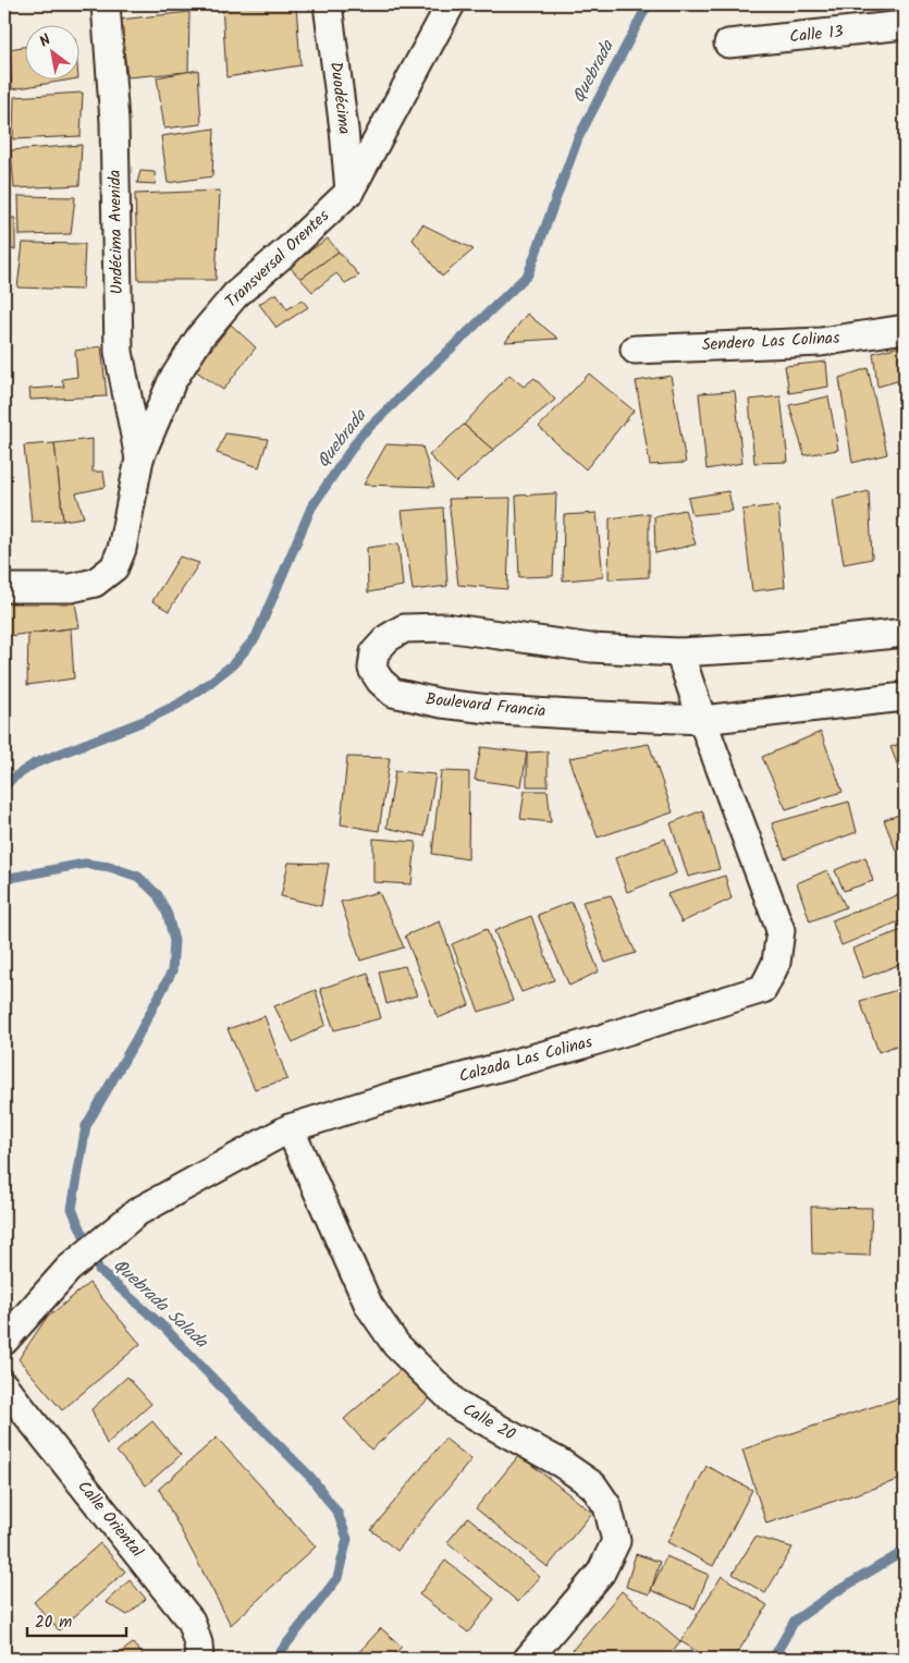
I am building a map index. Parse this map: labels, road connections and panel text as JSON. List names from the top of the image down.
{
  "streets": {
    "street": [
      "Calle 13",
      "Duodécima",
      "Undécima Avenida",
      "Transversal Orentes",
      "Sendero Las Colinas",
      "Boulevard Francia",
      "Calzada Las Colinas",
      "Calle 20",
      "Calle Oriental"
    ]
  },
  "crossings": [
    ["Duodécima", "Transversal Orentes"],
    ["Undécima Avenida", "Transversal Orentes"],
    ["Boulevard Francia", "Calzada Las Colinas"],
    ["Calzada Las Colinas", "Calle 20"]
  ],
  "water": ["Quebrada", "Quebrada Salada"],
  "scale_bar": "20 m",
  "north": "top left"
}
